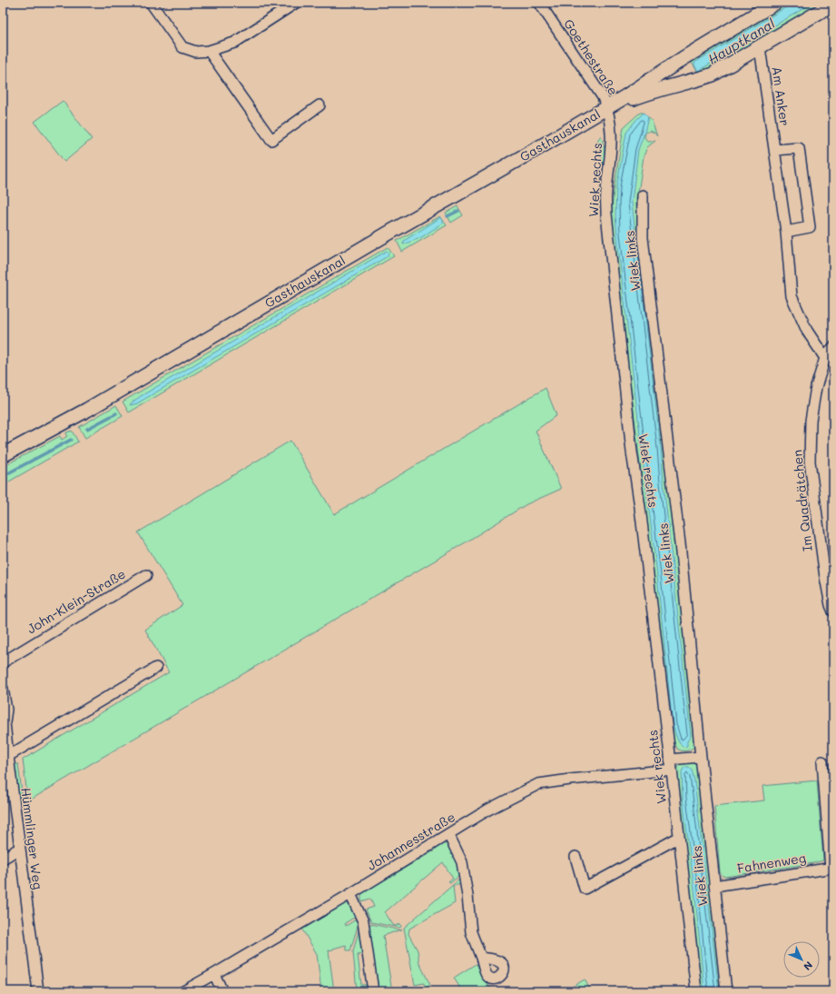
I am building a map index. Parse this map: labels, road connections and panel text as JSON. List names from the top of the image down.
{
  "streets": {
    "street": [
      "Goethestraße",
      "Am Anker",
      "Gasthauskanal",
      "Wiek rechts",
      "Wiek links",
      "Im Quadrätchen",
      "John-Klein-Straße",
      "Hümmlinger Weg",
      "Johannesstraße",
      "Fahnenweg"
    ]
  },
  "crossings": [
    ["Goethestraße", "Gasthauskanal"],
    ["Goethestraße", "Wiek rechts"],
    ["Am Anker", "Im Quadrätchen"],
    ["Gasthauskanal", "Wiek rechts"],
    ["Wiek rechts", "Johannesstraße"],
    ["Wiek links", "Fahnenweg"]
  ],
  "water": ["Hauptkanal"],
  "north": "bottom right"
}
